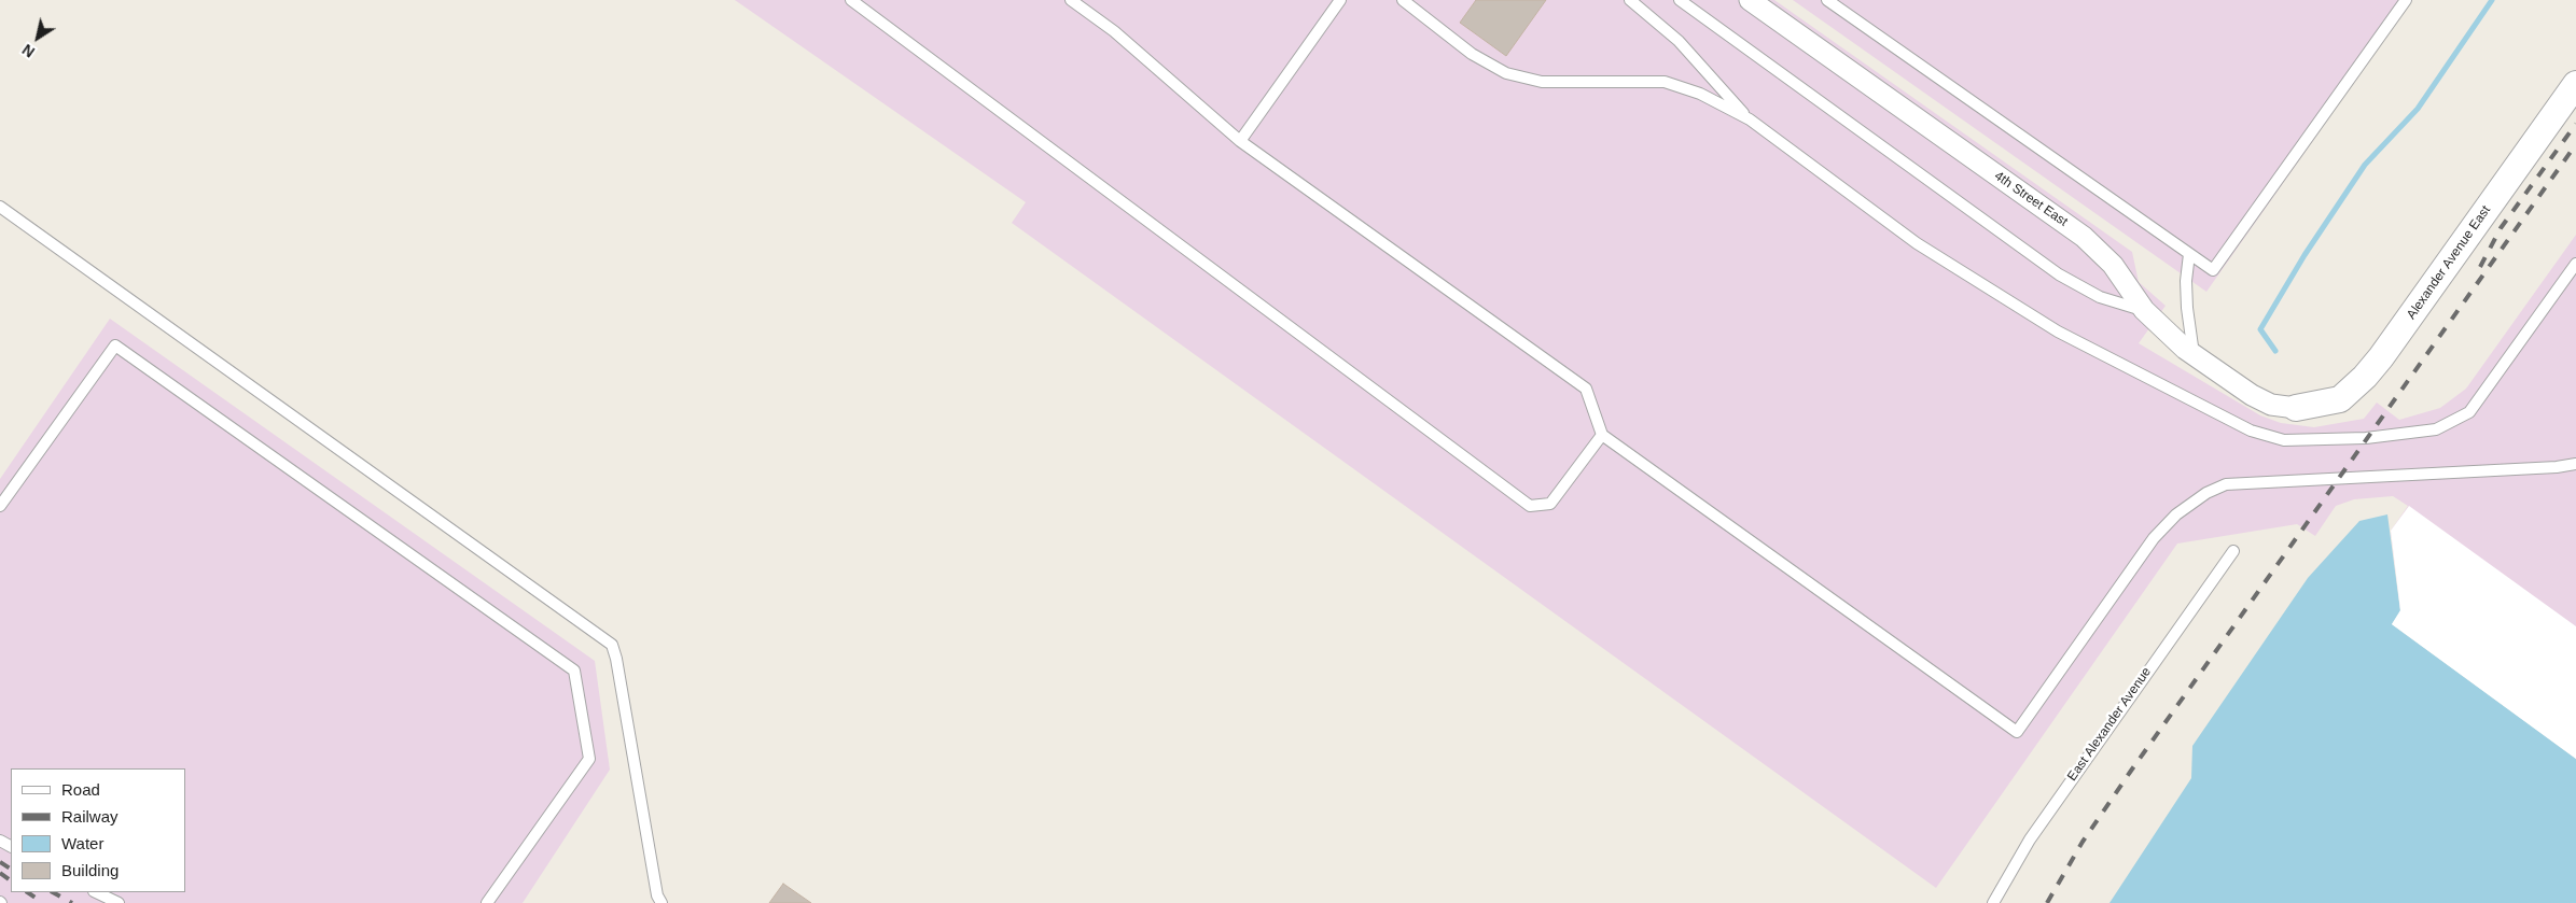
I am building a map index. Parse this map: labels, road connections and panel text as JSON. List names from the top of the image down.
{
  "streets": {
    "street": ["4th Street East", "Alexander Avenue East"],
    "lane": ["East Alexander Avenue"]
  },
  "crossings": [
    ["4th Street East", "Alexander Avenue East"]
  ],
  "legend": [
    "Road",
    "Railway",
    "Water",
    "Building"
  ],
  "north": "bottom left"
}
